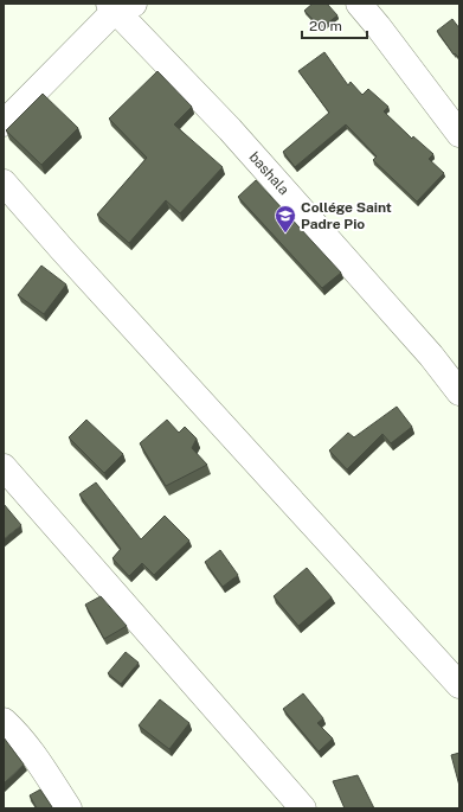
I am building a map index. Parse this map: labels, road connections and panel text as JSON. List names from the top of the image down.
{
  "streets": {
    "street": ["bashala"]
  },
  "places": {
    "school or university": ["Collége Saint Padre Pio"]
  },
  "scale_bar": "20 m"
}
